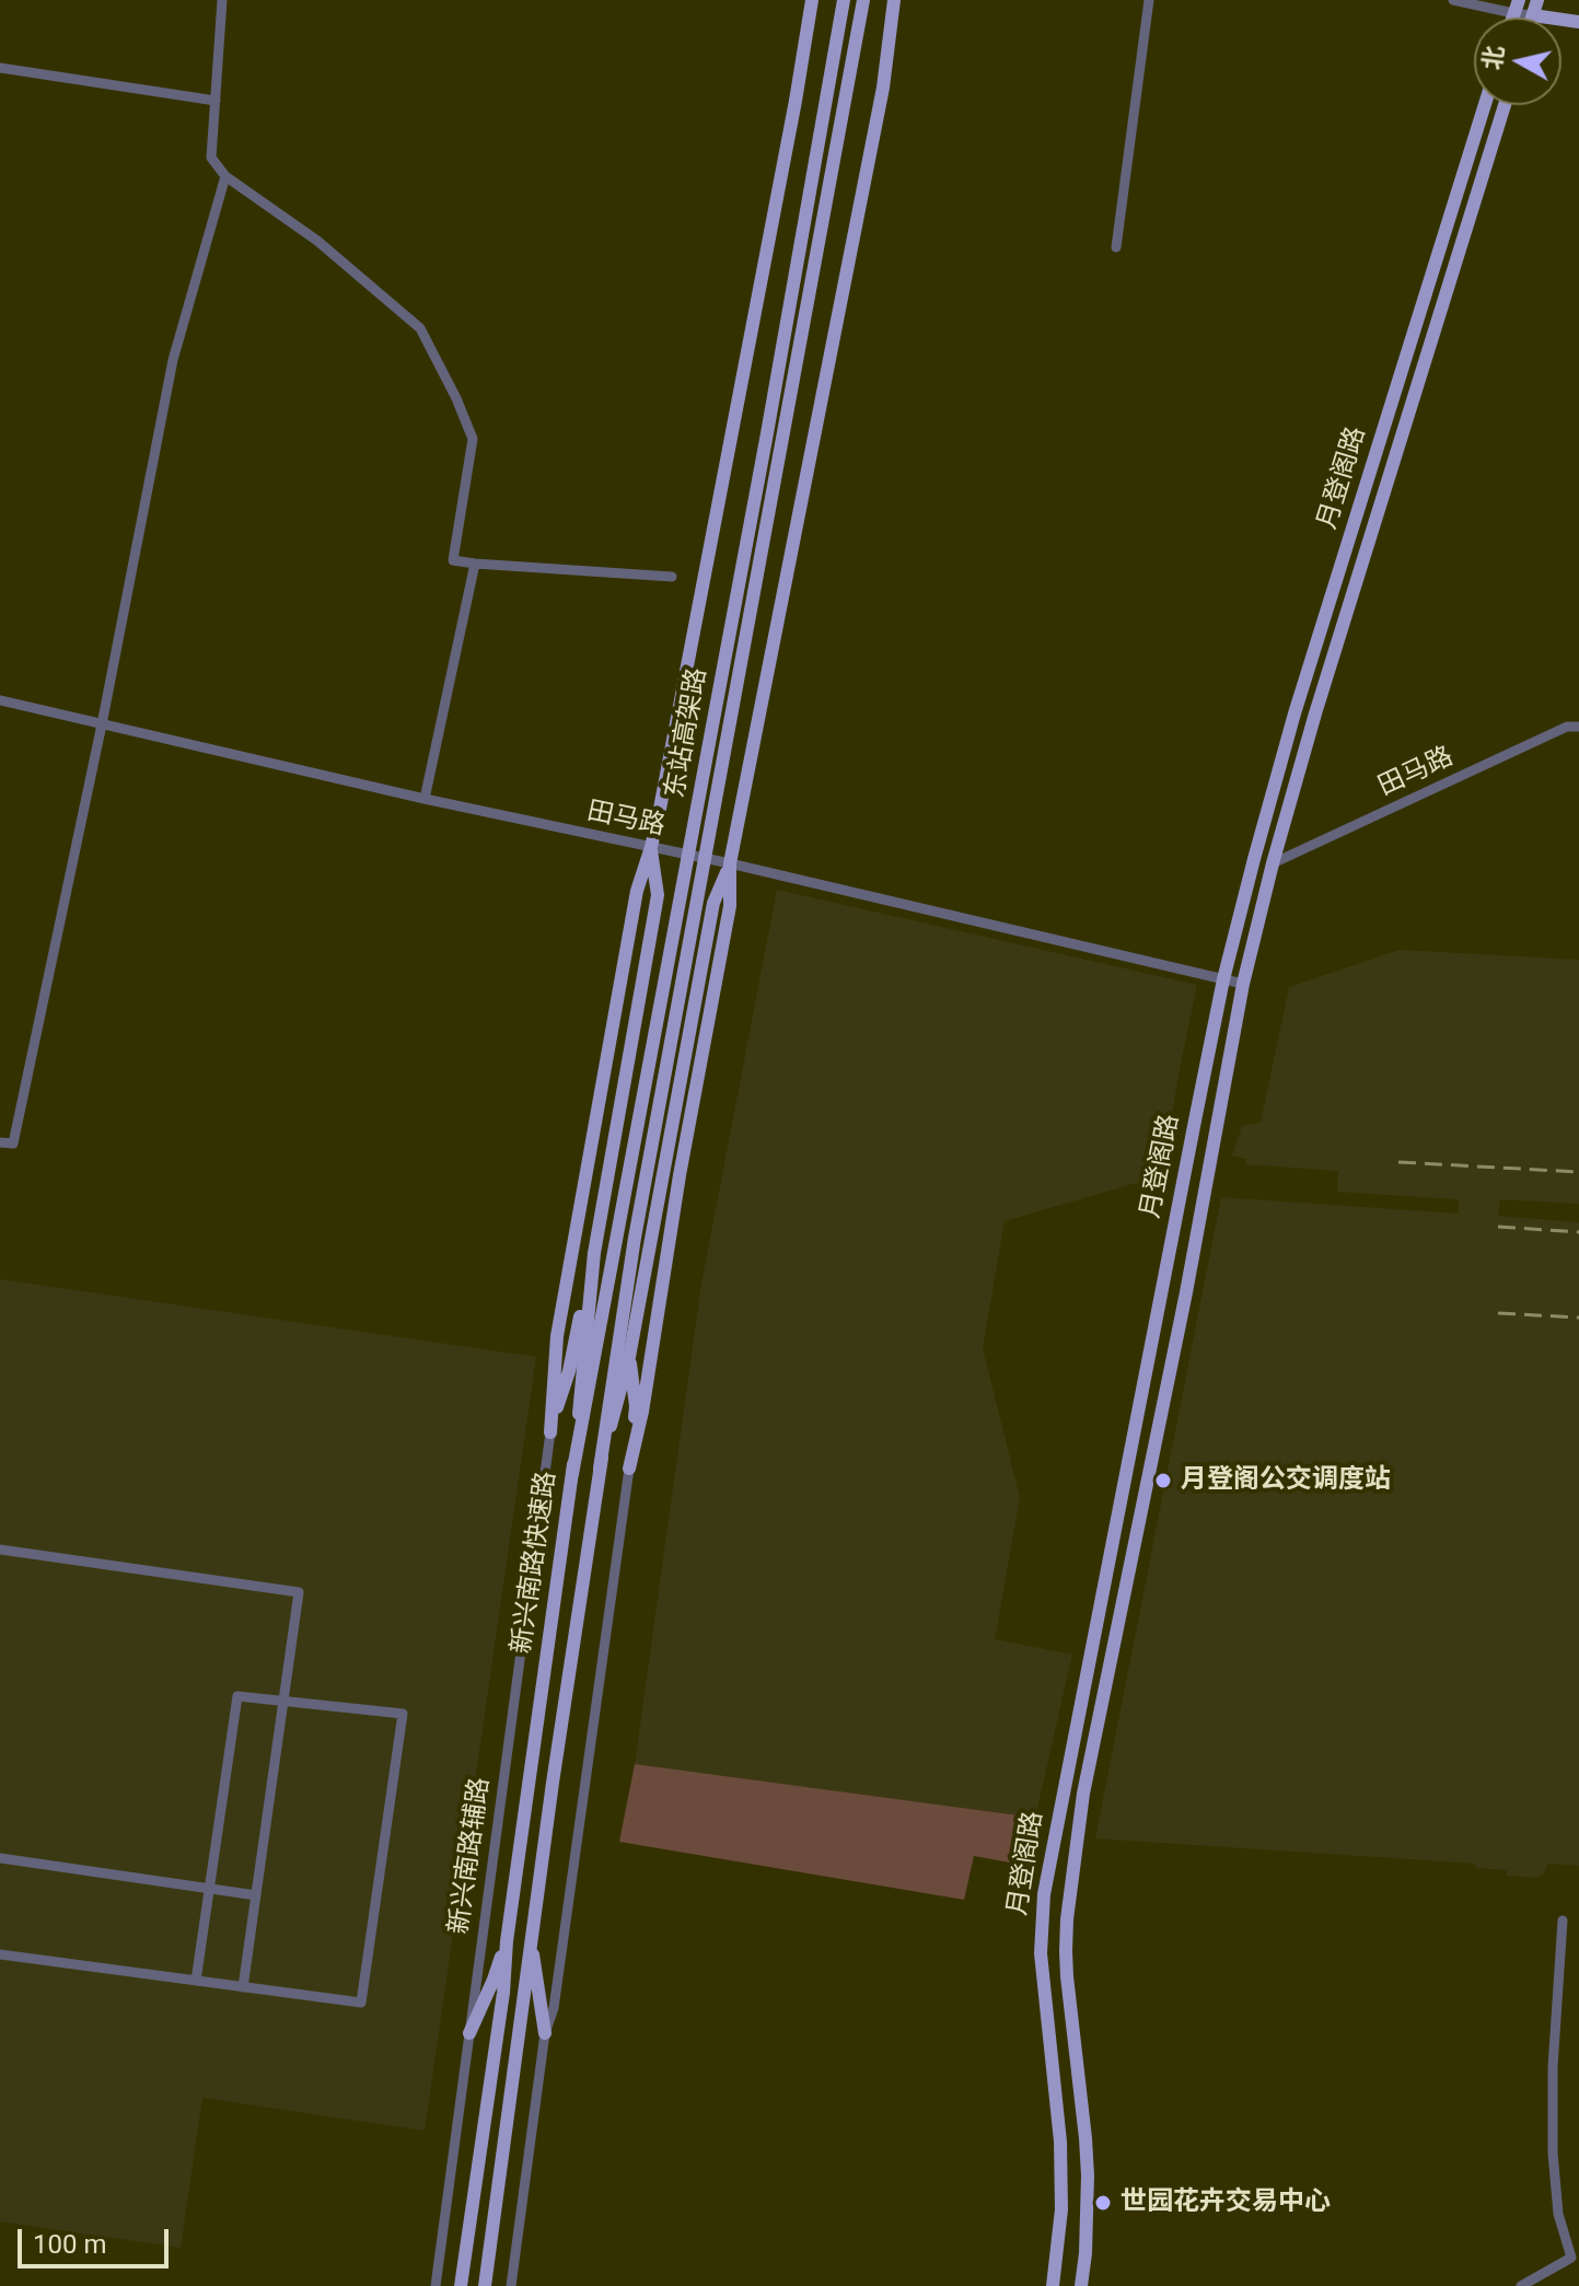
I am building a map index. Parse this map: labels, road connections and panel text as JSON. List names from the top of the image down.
{
  "streets": {
    "main road": ["月登阁路", "东站高架路", "新兴南路快速路"],
    "street": ["田马路", "新兴南路辅路"]
  },
  "crossings": [
    ["月登阁路", "田马路"],
    ["东站高架路", "新兴南路快速路"],
    ["田马路", "新兴南路快速路"]
  ],
  "places": ["月登阁公交调度站", "世园花卉交易中心"],
  "scale_bar": "100 m",
  "north": "left"
}
